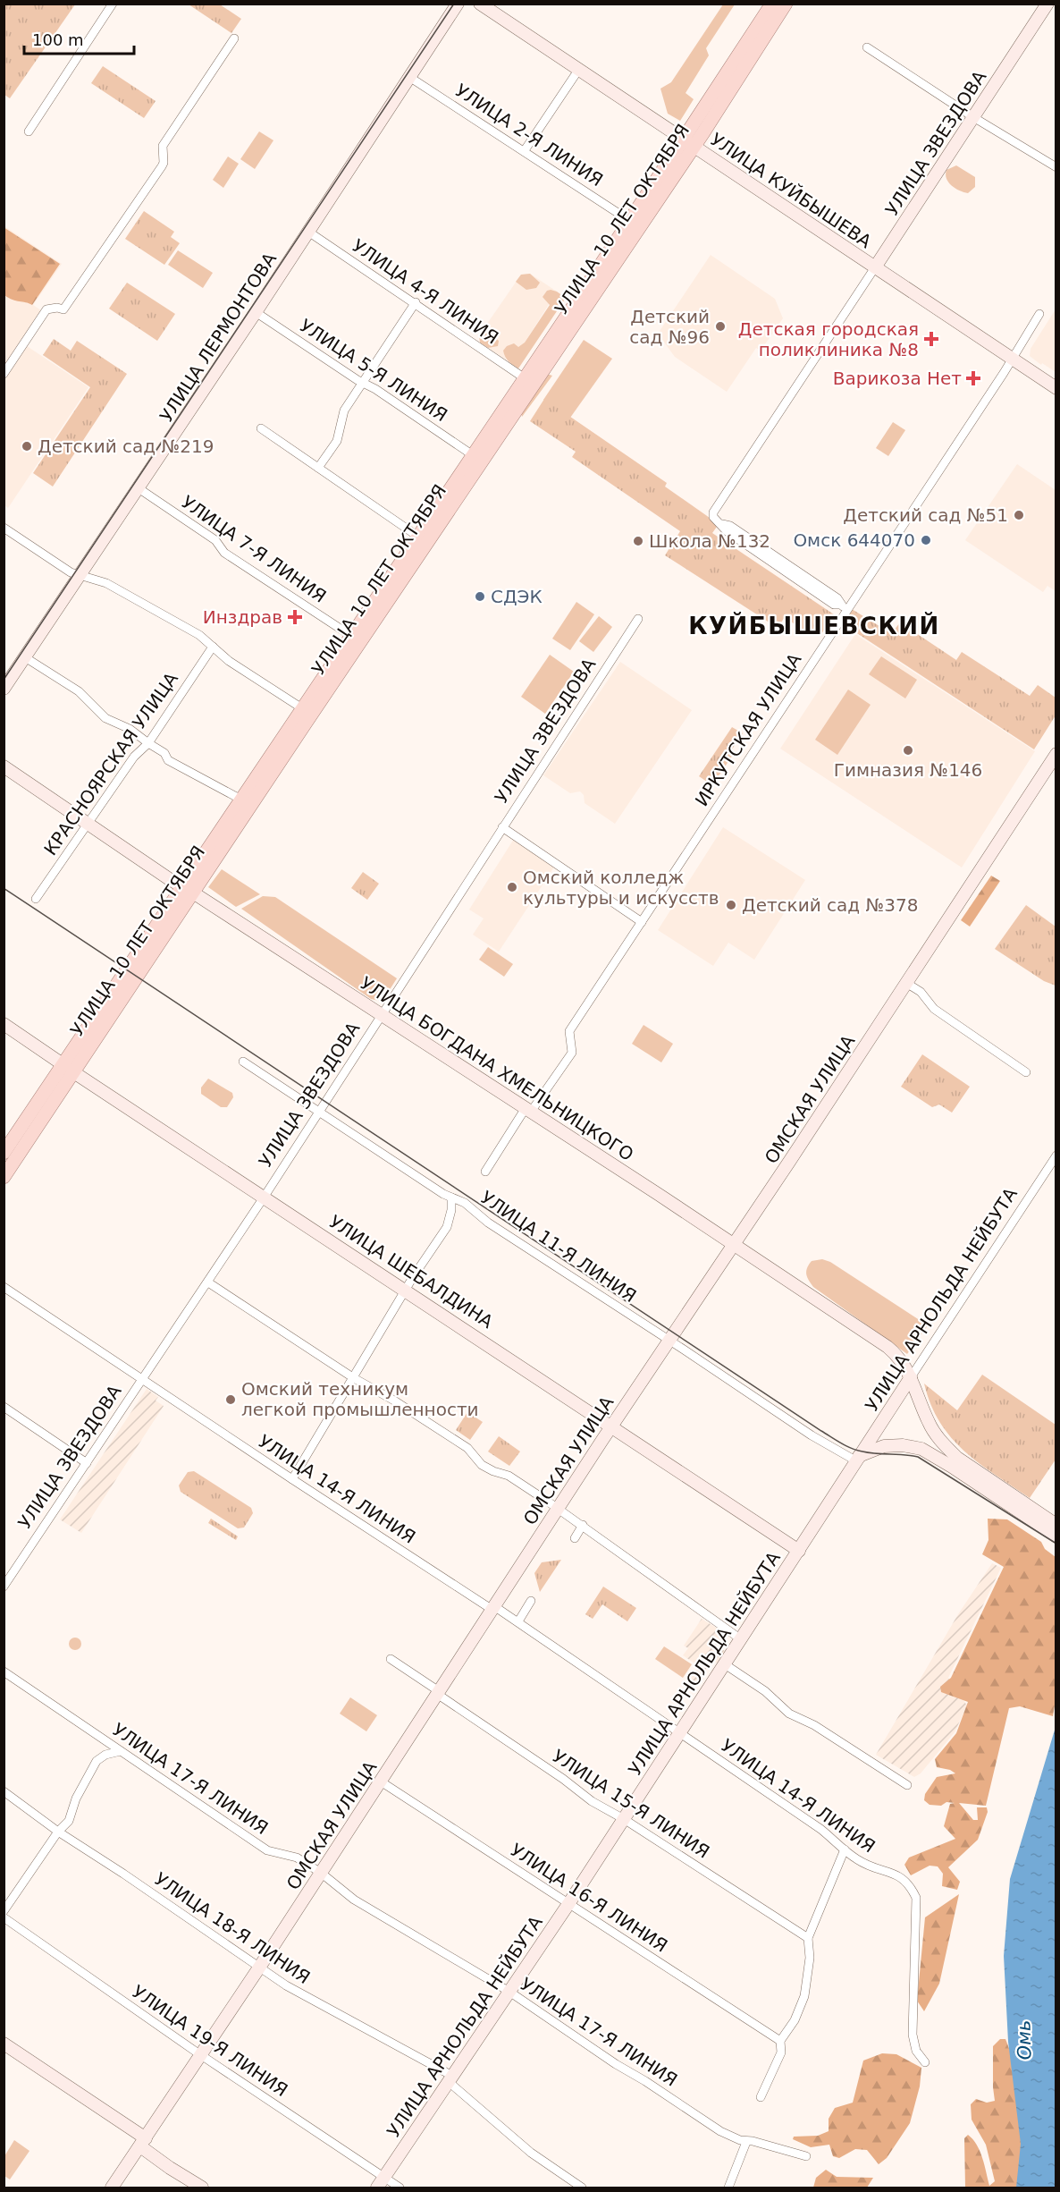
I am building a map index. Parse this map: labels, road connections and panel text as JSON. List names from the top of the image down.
{
  "streets": {
    "main road": [
      "УЛИЦА ЗВЕЗДОВА",
      "УЛИЦА КУЙБЫШЕВА",
      "УЛИЦА 10 ЛЕТ ОКТЯБРЯ",
      "УЛИЦА ЛЕРМОНТОВА",
      "УЛИЦА БОГДАНА ХМЕЛЬНИЦКОГО",
      "ОМСКАЯ УЛИЦА",
      "УЛИЦА ШЕБАЛДИНА",
      "УЛИЦА АРНОЛЬДА НЕЙБУТА"
    ],
    "street": [
      "УЛИЦА 2-Я ЛИНИЯ",
      "УЛИЦА 4-Я ЛИНИЯ",
      "УЛИЦА 5-Я ЛИНИЯ",
      "УЛИЦА 7-Я ЛИНИЯ",
      "ИРКУТСКАЯ УЛИЦА",
      "КРАСНОЯРСКАЯ УЛИЦА",
      "УЛИЦА 11-Я ЛИНИЯ",
      "УЛИЦА 14-Я ЛИНИЯ",
      "УЛИЦА 17-Я ЛИНИЯ",
      "УЛИЦА 15-Я ЛИНИЯ",
      "УЛИЦА 16-Я ЛИНИЯ",
      "УЛИЦА 18-Я ЛИНИЯ",
      "УЛИЦА 19-Я ЛИНИЯ"
    ]
  },
  "crossings": [
    ["УЛИЦА 2-Я ЛИНИЯ", "УЛИЦА 10 ЛЕТ ОКТЯБРЯ"],
    ["УЛИЦА 2-Я ЛИНИЯ", "УЛИЦА ЛЕРМОНТОВА"],
    ["УЛИЦА ЗВЕЗДОВА", "УЛИЦА КУЙБЫШЕВА"],
    ["УЛИЦА ЗВЕЗДОВА", "ИРКУТСКАЯ УЛИЦА"],
    ["УЛИЦА ЗВЕЗДОВА", "УЛИЦА БОГДАНА ХМЕЛЬНИЦКОГО"],
    ["УЛИЦА ЗВЕЗДОВА", "УЛИЦА 11-Я ЛИНИЯ"],
    ["УЛИЦА ЗВЕЗДОВА", "УЛИЦА ШЕБАЛДИНА"],
    ["УЛИЦА ЗВЕЗДОВА", "УЛИЦА 14-Я ЛИНИЯ"],
    ["УЛИЦА КУЙБЫШЕВА", "УЛИЦА 10 ЛЕТ ОКТЯБРЯ"],
    ["УЛИЦА КУЙБЫШЕВА", "ИРКУТСКАЯ УЛИЦА"],
    ["УЛИЦА 10 ЛЕТ ОКТЯБРЯ", "УЛИЦА 4-Я ЛИНИЯ"],
    ["УЛИЦА 10 ЛЕТ ОКТЯБРЯ", "УЛИЦА 5-Я ЛИНИЯ"],
    ["УЛИЦА 10 ЛЕТ ОКТЯБРЯ", "УЛИЦА 7-Я ЛИНИЯ"],
    ["УЛИЦА 10 ЛЕТ ОКТЯБРЯ", "УЛИЦА БОГДАНА ХМЕЛЬНИЦКОГО"],
    ["УЛИЦА 10 ЛЕТ ОКТЯБРЯ", "УЛИЦА ШЕБАЛДИНА"],
    ["УЛИЦА 4-Я ЛИНИЯ", "УЛИЦА ЛЕРМОНТОВА"],
    ["УЛИЦА ЛЕРМОНТОВА", "УЛИЦА 5-Я ЛИНИЯ"],
    ["УЛИЦА ЛЕРМОНТОВА", "УЛИЦА 7-Я ЛИНИЯ"],
    ["ИРКУТСКАЯ УЛИЦА", "УЛИЦА БОГДАНА ХМЕЛЬНИЦКОГО"],
    ["КРАСНОЯРСКАЯ УЛИЦА", "УЛИЦА БОГДАНА ХМЕЛЬНИЦКОГО"],
    ["УЛИЦА БОГДАНА ХМЕЛЬНИЦКОГО", "ОМСКАЯ УЛИЦА"],
    ["УЛИЦА БОГДАНА ХМЕЛЬНИЦКОГО", "УЛИЦА АРНОЛЬДА НЕЙБУТА"],
    ["ОМСКАЯ УЛИЦА", "УЛИЦА 11-Я ЛИНИЯ"],
    ["ОМСКАЯ УЛИЦА", "УЛИЦА ШЕБАЛДИНА"],
    ["ОМСКАЯ УЛИЦА", "УЛИЦА 14-Я ЛИНИЯ"],
    ["ОМСКАЯ УЛИЦА", "УЛИЦА 17-Я ЛИНИЯ"],
    ["ОМСКАЯ УЛИЦА", "УЛИЦА 15-Я ЛИНИЯ"],
    ["ОМСКАЯ УЛИЦА", "УЛИЦА 16-Я ЛИНИЯ"],
    ["ОМСКАЯ УЛИЦА", "УЛИЦА 18-Я ЛИНИЯ"],
    ["ОМСКАЯ УЛИЦА", "УЛИЦА 19-Я ЛИНИЯ"],
    ["УЛИЦА 11-Я ЛИНИЯ", "УЛИЦА АРНОЛЬДА НЕЙБУТА"],
    ["УЛИЦА ШЕБАЛДИНА", "УЛИЦА АРНОЛЬДА НЕЙБУТА"],
    ["УЛИЦА АРНОЛЬДА НЕЙБУТА", "УЛИЦА 14-Я ЛИНИЯ"],
    ["УЛИЦА АРНОЛЬДА НЕЙБУТА", "УЛИЦА 17-Я ЛИНИЯ"],
    ["УЛИЦА АРНОЛЬДА НЕЙБУТА", "УЛИЦА 15-Я ЛИНИЯ"],
    ["УЛИЦА АРНОЛЬДА НЕЙБУТА", "УЛИЦА 16-Я ЛИНИЯ"],
    ["УЛИЦА АРНОЛЬДА НЕЙБУТА", "УЛИЦА 18-Я ЛИНИЯ"],
    ["УЛИЦА АРНОЛЬДА НЕЙБУТА", "УЛИЦА 19-Я ЛИНИЯ"]
  ],
  "districts": ["КУЙБЫШЕВСКИЙ"],
  "water": ["Омь"],
  "places": {
    "other": [
      "Детский сад №96",
      "Детский сад №219",
      "Детский сад №51",
      "Омск 644070",
      "Школа №132",
      "СДЭК",
      "Гимназия №146",
      "Омский колледж культуры и искусств",
      "Детский сад №378",
      "Омский техникум легкой промышленности"
    ],
    "health": ["Детская городская поликлиника №8", "Варикоза Нет", "Инздрав"]
  },
  "scale_bar": "100 m"
}
